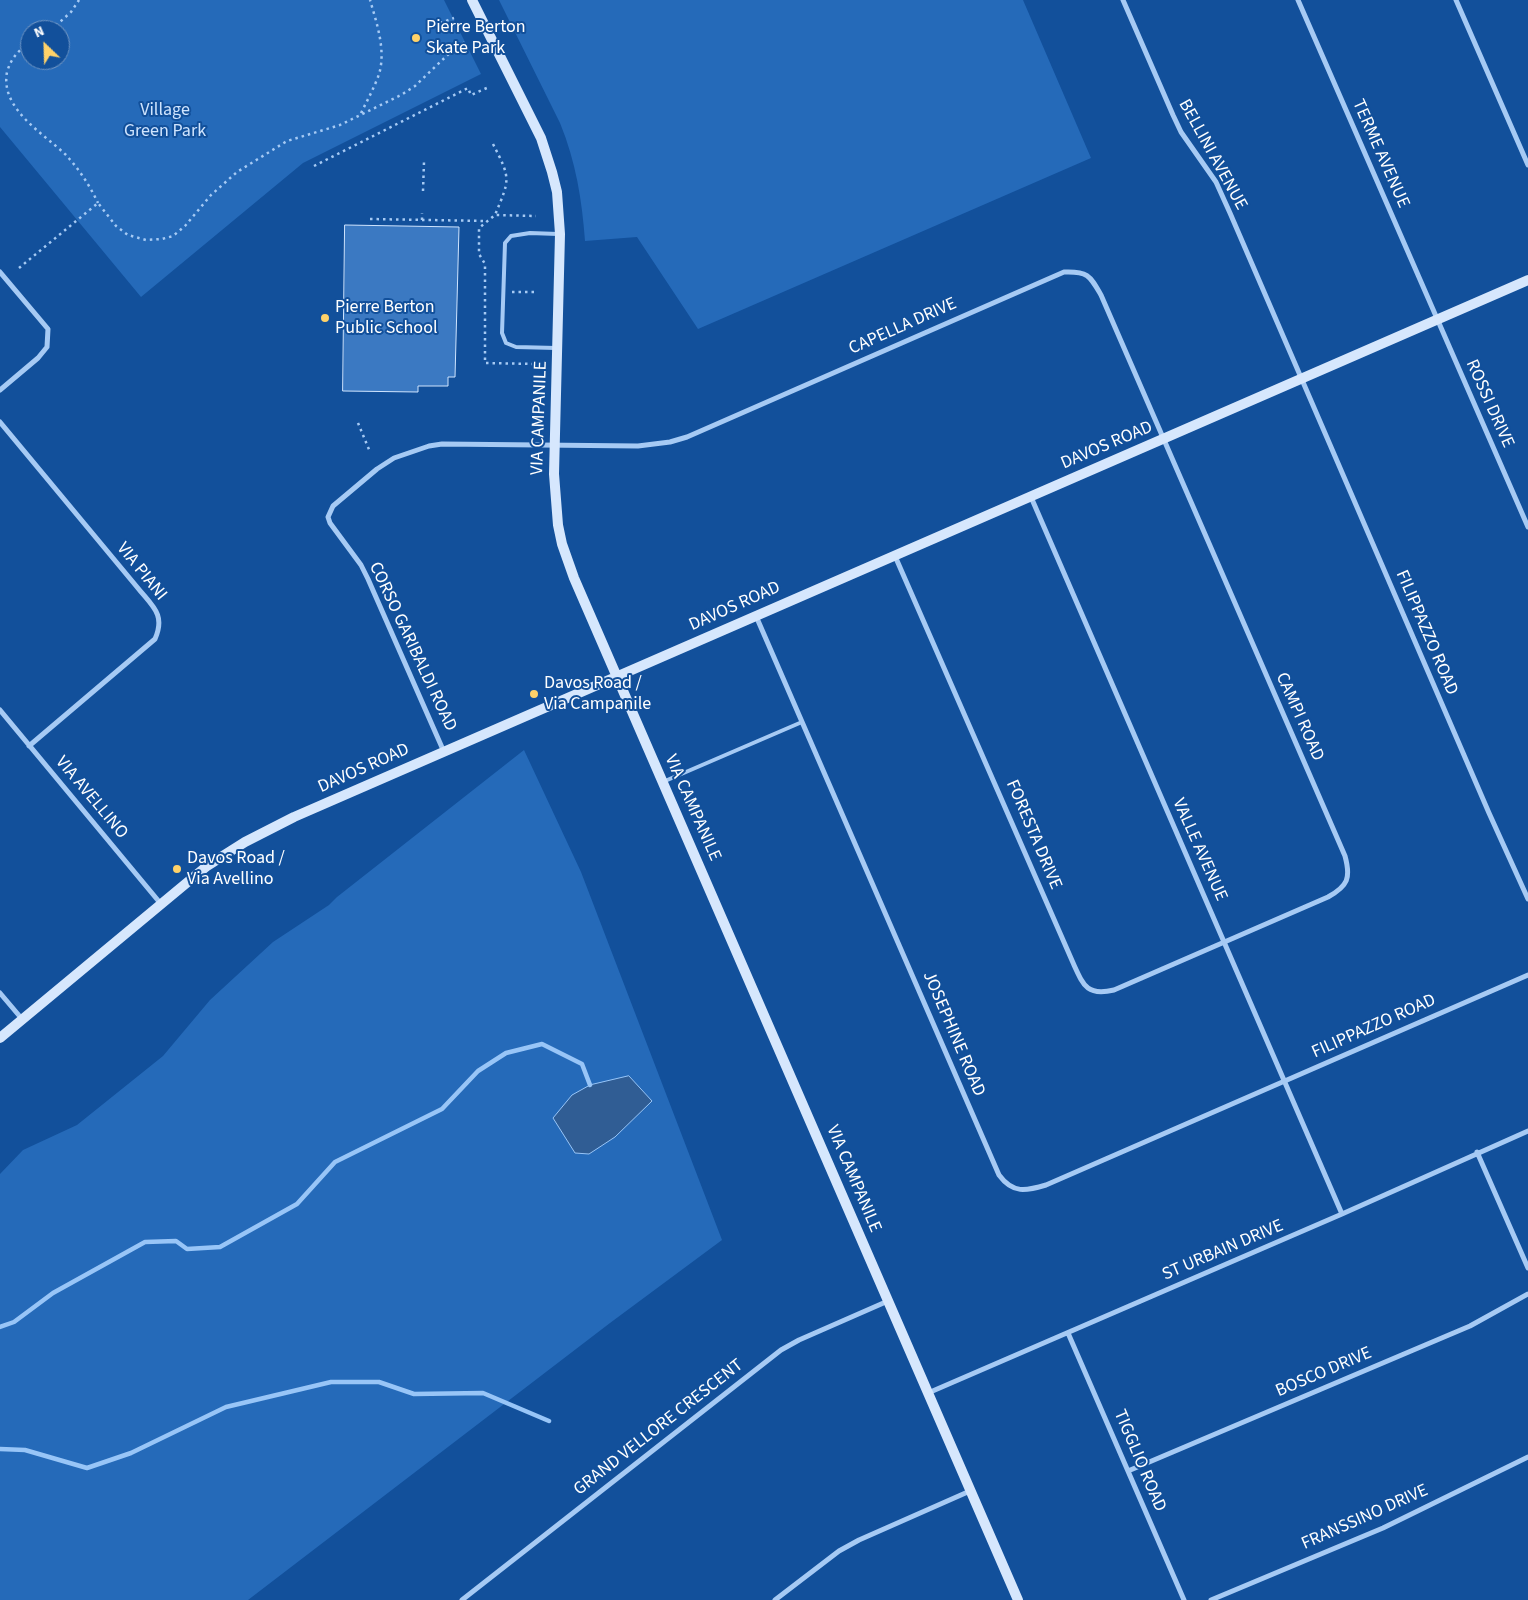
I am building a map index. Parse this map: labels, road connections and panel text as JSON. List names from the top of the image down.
{
  "streets": {
    "street": [
      "TERME AVENUE",
      "BELLINI AVENUE",
      "CAPELLA DRIVE",
      "ROSSI DRIVE",
      "VIA CAMPANILE",
      "DAVOS ROAD",
      "VIA PIANI",
      "FILIPPAZZO ROAD",
      "CORSO GARIBALDI ROAD",
      "CAMPI ROAD",
      "VIA AVELLINO",
      "FORESTA DRIVE",
      "VALLE AVENUE",
      "JOSEPHINE ROAD",
      "ST URBAIN DRIVE",
      "BOSCO DRIVE",
      "GRAND VELLORE CRESCENT",
      "TIGGLIO ROAD",
      "FRANSSINO DRIVE"
    ]
  },
  "crossings": [
    ["TERME AVENUE", "ROSSI DRIVE"],
    ["TERME AVENUE", "DAVOS ROAD"],
    ["BELLINI AVENUE", "DAVOS ROAD"],
    ["BELLINI AVENUE", "FILIPPAZZO ROAD"],
    ["CAPELLA DRIVE", "VIA CAMPANILE"],
    ["CAPELLA DRIVE", "DAVOS ROAD"],
    ["CAPELLA DRIVE", "CORSO GARIBALDI ROAD"],
    ["CAPELLA DRIVE", "CAMPI ROAD"],
    ["ROSSI DRIVE", "DAVOS ROAD"],
    ["VIA CAMPANILE", "DAVOS ROAD"],
    ["VIA CAMPANILE", "CORSO GARIBALDI ROAD"],
    ["VIA CAMPANILE", "ST URBAIN DRIVE"],
    ["VIA CAMPANILE", "GRAND VELLORE CRESCENT"],
    ["DAVOS ROAD", "FILIPPAZZO ROAD"],
    ["DAVOS ROAD", "CORSO GARIBALDI ROAD"],
    ["DAVOS ROAD", "CAMPI ROAD"],
    ["DAVOS ROAD", "VIA AVELLINO"],
    ["DAVOS ROAD", "FORESTA DRIVE"],
    ["DAVOS ROAD", "VALLE AVENUE"],
    ["DAVOS ROAD", "JOSEPHINE ROAD"],
    ["VIA PIANI", "VIA AVELLINO"],
    ["FILIPPAZZO ROAD", "VALLE AVENUE"],
    ["FILIPPAZZO ROAD", "JOSEPHINE ROAD"],
    ["CAMPI ROAD", "FORESTA DRIVE"],
    ["CAMPI ROAD", "VALLE AVENUE"],
    ["FORESTA DRIVE", "VALLE AVENUE"],
    ["VALLE AVENUE", "JOSEPHINE ROAD"],
    ["VALLE AVENUE", "ST URBAIN DRIVE"],
    ["ST URBAIN DRIVE", "TIGGLIO ROAD"],
    ["BOSCO DRIVE", "TIGGLIO ROAD"]
  ],
  "parks": ["Village Green Park"],
  "places": [
    "Pierre Berton Skate Park",
    "Pierre Berton Public School",
    "Davos Road / Via Campanile",
    "Davos Road / Via Avellino"
  ],
  "north": "top left"
}
